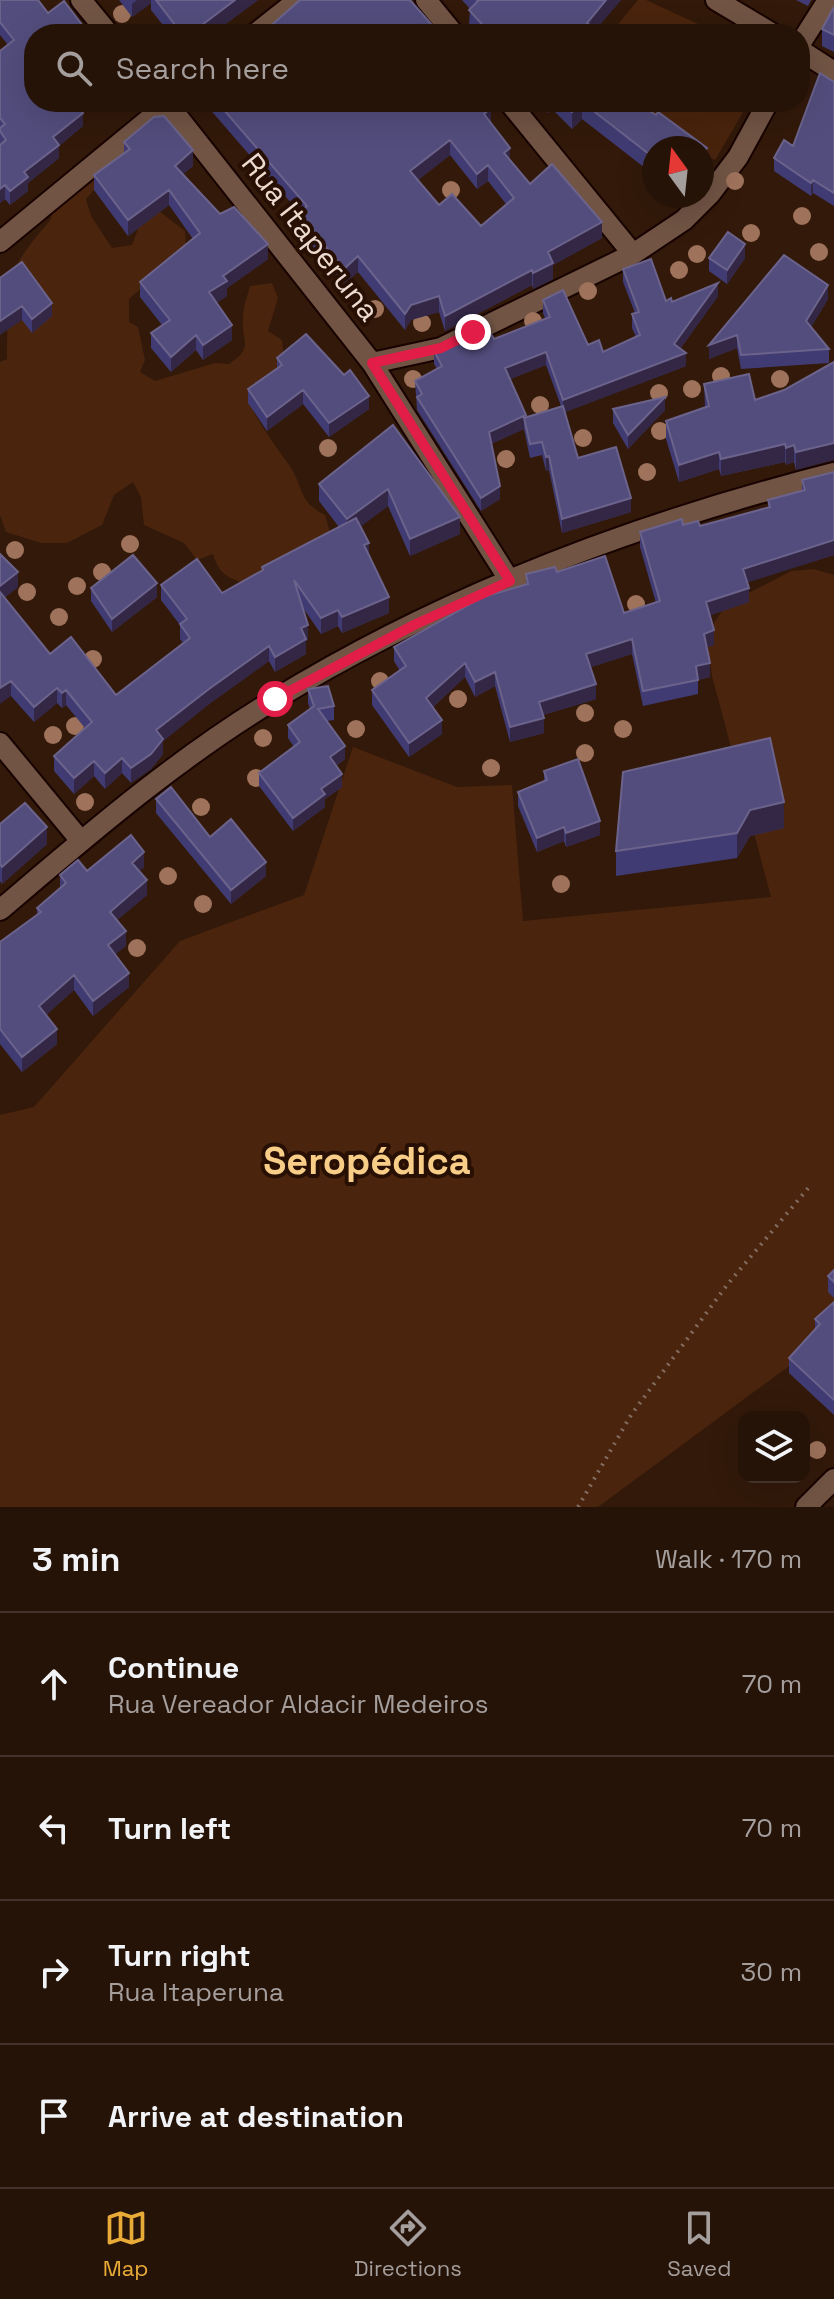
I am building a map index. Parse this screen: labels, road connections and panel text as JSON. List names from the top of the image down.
{
  "streets": {
    "street": ["Rua Itaperuna"]
  },
  "districts": ["Seropédica"],
  "north": "top",
  "page": {
    "search": "Search here",
    "heading": ["3 min", "Walk · 170 m"],
    "list": [
      ["Continue", "Rua Vereador Aldacir Medeiros", "70 m"],
      ["Turn left", "70 m"],
      ["Turn right", "Rua Itaperuna", "30 m"],
      "Arrive at destination"
    ],
    "nav": ["Map", "Directions", "Saved"]
  }
}
